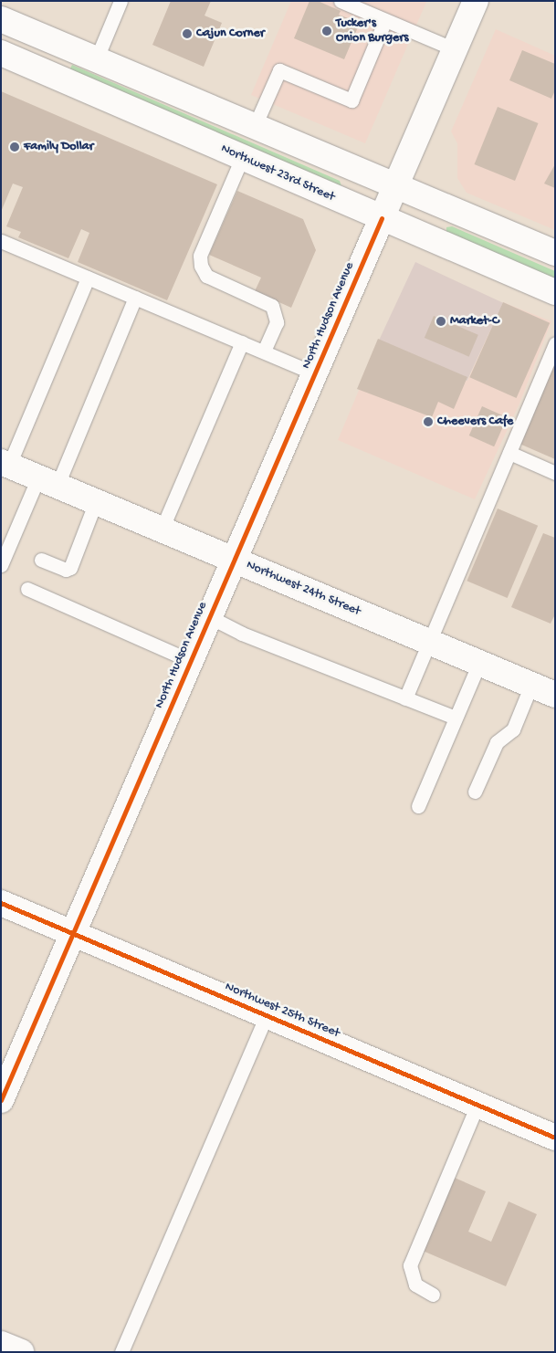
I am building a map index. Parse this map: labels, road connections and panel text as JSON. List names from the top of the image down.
{
  "streets": {
    "street": [
      "Northwest 23rd Street",
      "North Hudson Avenue",
      "Northwest 24th Street",
      "Northwest 25th Street"
    ]
  },
  "crossings": [
    ["Northwest 23rd Street", "North Hudson Avenue"],
    ["North Hudson Avenue", "Northwest 24th Street"],
    ["North Hudson Avenue", "Northwest 25th Street"]
  ],
  "places": [
    "Tucker's Onion Burgers",
    "Cajun Corner",
    "Family Dollar",
    "Market-C",
    "Cheevers Cafe"
  ]
}
